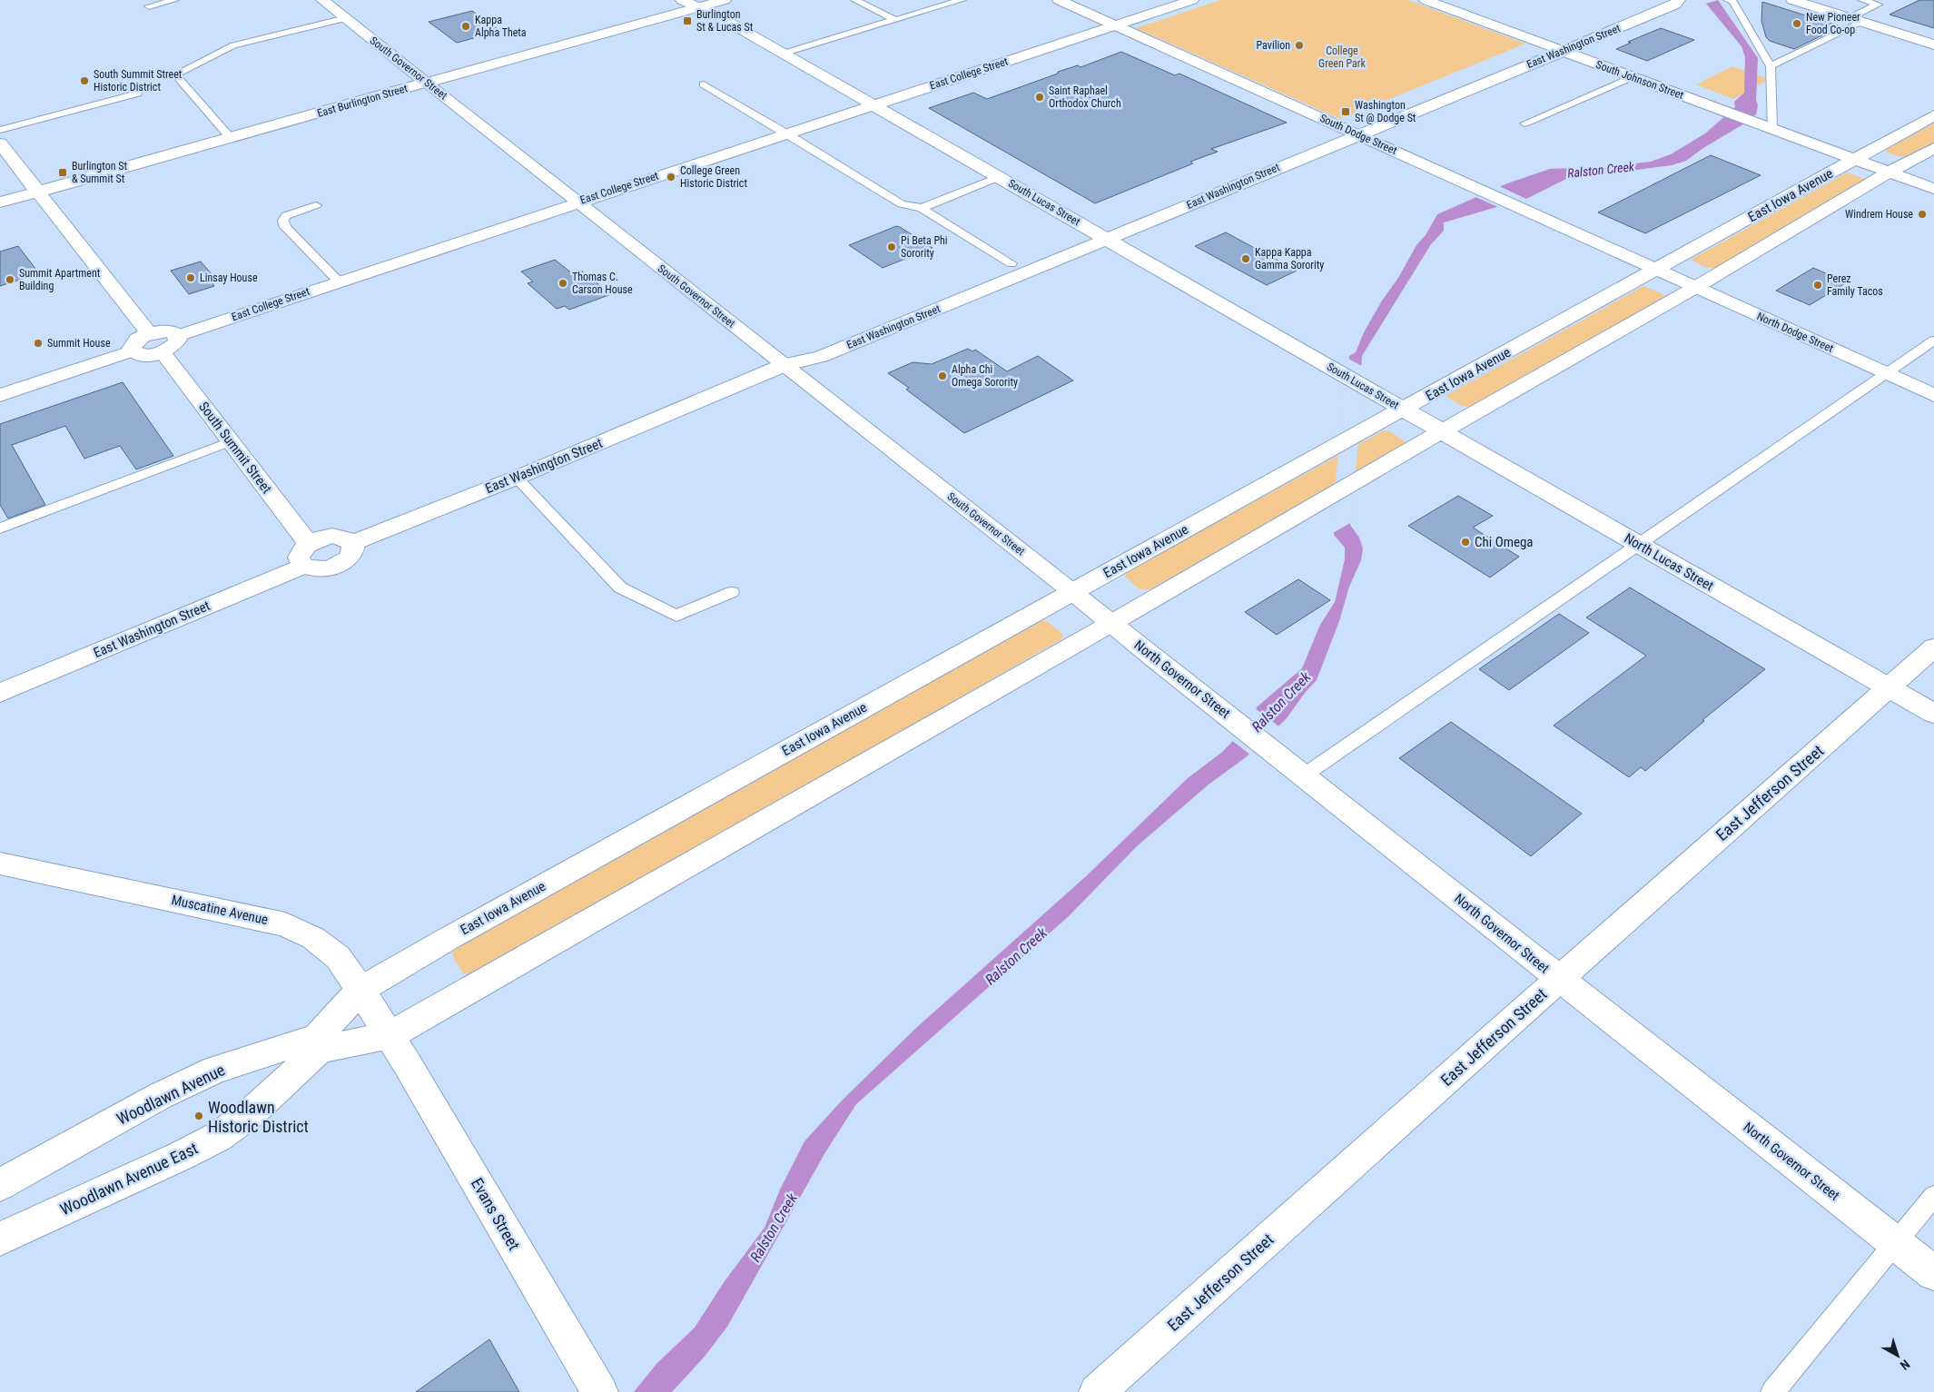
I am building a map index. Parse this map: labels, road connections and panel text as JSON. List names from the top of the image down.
{
  "streets": {
    "street": [
      "East Washington Street",
      "South Governor Street",
      "East College Street",
      "South Johnson Street",
      "East Burlington Street",
      "South Dodge Street",
      "East Iowa Avenue",
      "South Lucas Street",
      "North Dodge Street",
      "South Summit Street",
      "North Lucas Street",
      "North Governor Street",
      "East Jefferson Street",
      "Muscatine Avenue",
      "Woodlawn Avenue",
      "Woodlawn Avenue East",
      "Evans Street"
    ]
  },
  "crossings": [
    ["East Washington Street", "South Governor Street"],
    ["East Washington Street", "South Johnson Street"],
    ["East Washington Street", "South Dodge Street"],
    ["East Washington Street", "South Lucas Street"],
    ["East Washington Street", "South Summit Street"],
    ["South Governor Street", "East College Street"],
    ["South Governor Street", "East Burlington Street"],
    ["South Governor Street", "East Iowa Avenue"],
    ["South Governor Street", "North Governor Street"],
    ["East College Street", "South Dodge Street"],
    ["East College Street", "South Lucas Street"],
    ["South Johnson Street", "East Iowa Avenue"],
    ["East Burlington Street", "South Lucas Street"],
    ["South Dodge Street", "East Iowa Avenue"],
    ["South Dodge Street", "North Dodge Street"],
    ["East Iowa Avenue", "South Lucas Street"],
    ["East Iowa Avenue", "North Dodge Street"],
    ["East Iowa Avenue", "North Lucas Street"],
    ["East Iowa Avenue", "North Governor Street"],
    ["East Iowa Avenue", "Muscatine Avenue"],
    ["East Iowa Avenue", "Woodlawn Avenue"],
    ["South Lucas Street", "North Lucas Street"],
    ["North Lucas Street", "East Jefferson Street"],
    ["North Governor Street", "East Jefferson Street"],
    ["Muscatine Avenue", "Woodlawn Avenue"],
    ["Muscatine Avenue", "Woodlawn Avenue East"],
    ["Muscatine Avenue", "Evans Street"],
    ["Woodlawn Avenue East", "Evans Street"]
  ],
  "water": ["Ralston Creek"],
  "parks": ["College Green Park"],
  "places": {
    "transit": ["Burlington St & Lucas St", "Washington St @ Dodge St", "Burlington St & Summit St"],
    "other": [
      "New Pioneer Food Co-op",
      "Kappa Alpha Theta",
      "Pavilion",
      "South Summit Street Historic District",
      "Saint Raphael Orthodox Church",
      "College Green Historic District",
      "Windrem House",
      "Pi Beta Phi Sorority",
      "Kappa Kappa Gamma Sorority",
      "Linsay House",
      "Summit Apartment Building",
      "Thomas C. Carson House",
      "Perez Family Tacos",
      "Summit House",
      "Alpha Chi Omega Sorority",
      "Chi Omega",
      "Woodlawn Historic District"
    ]
  },
  "north": "bottom right"
}
